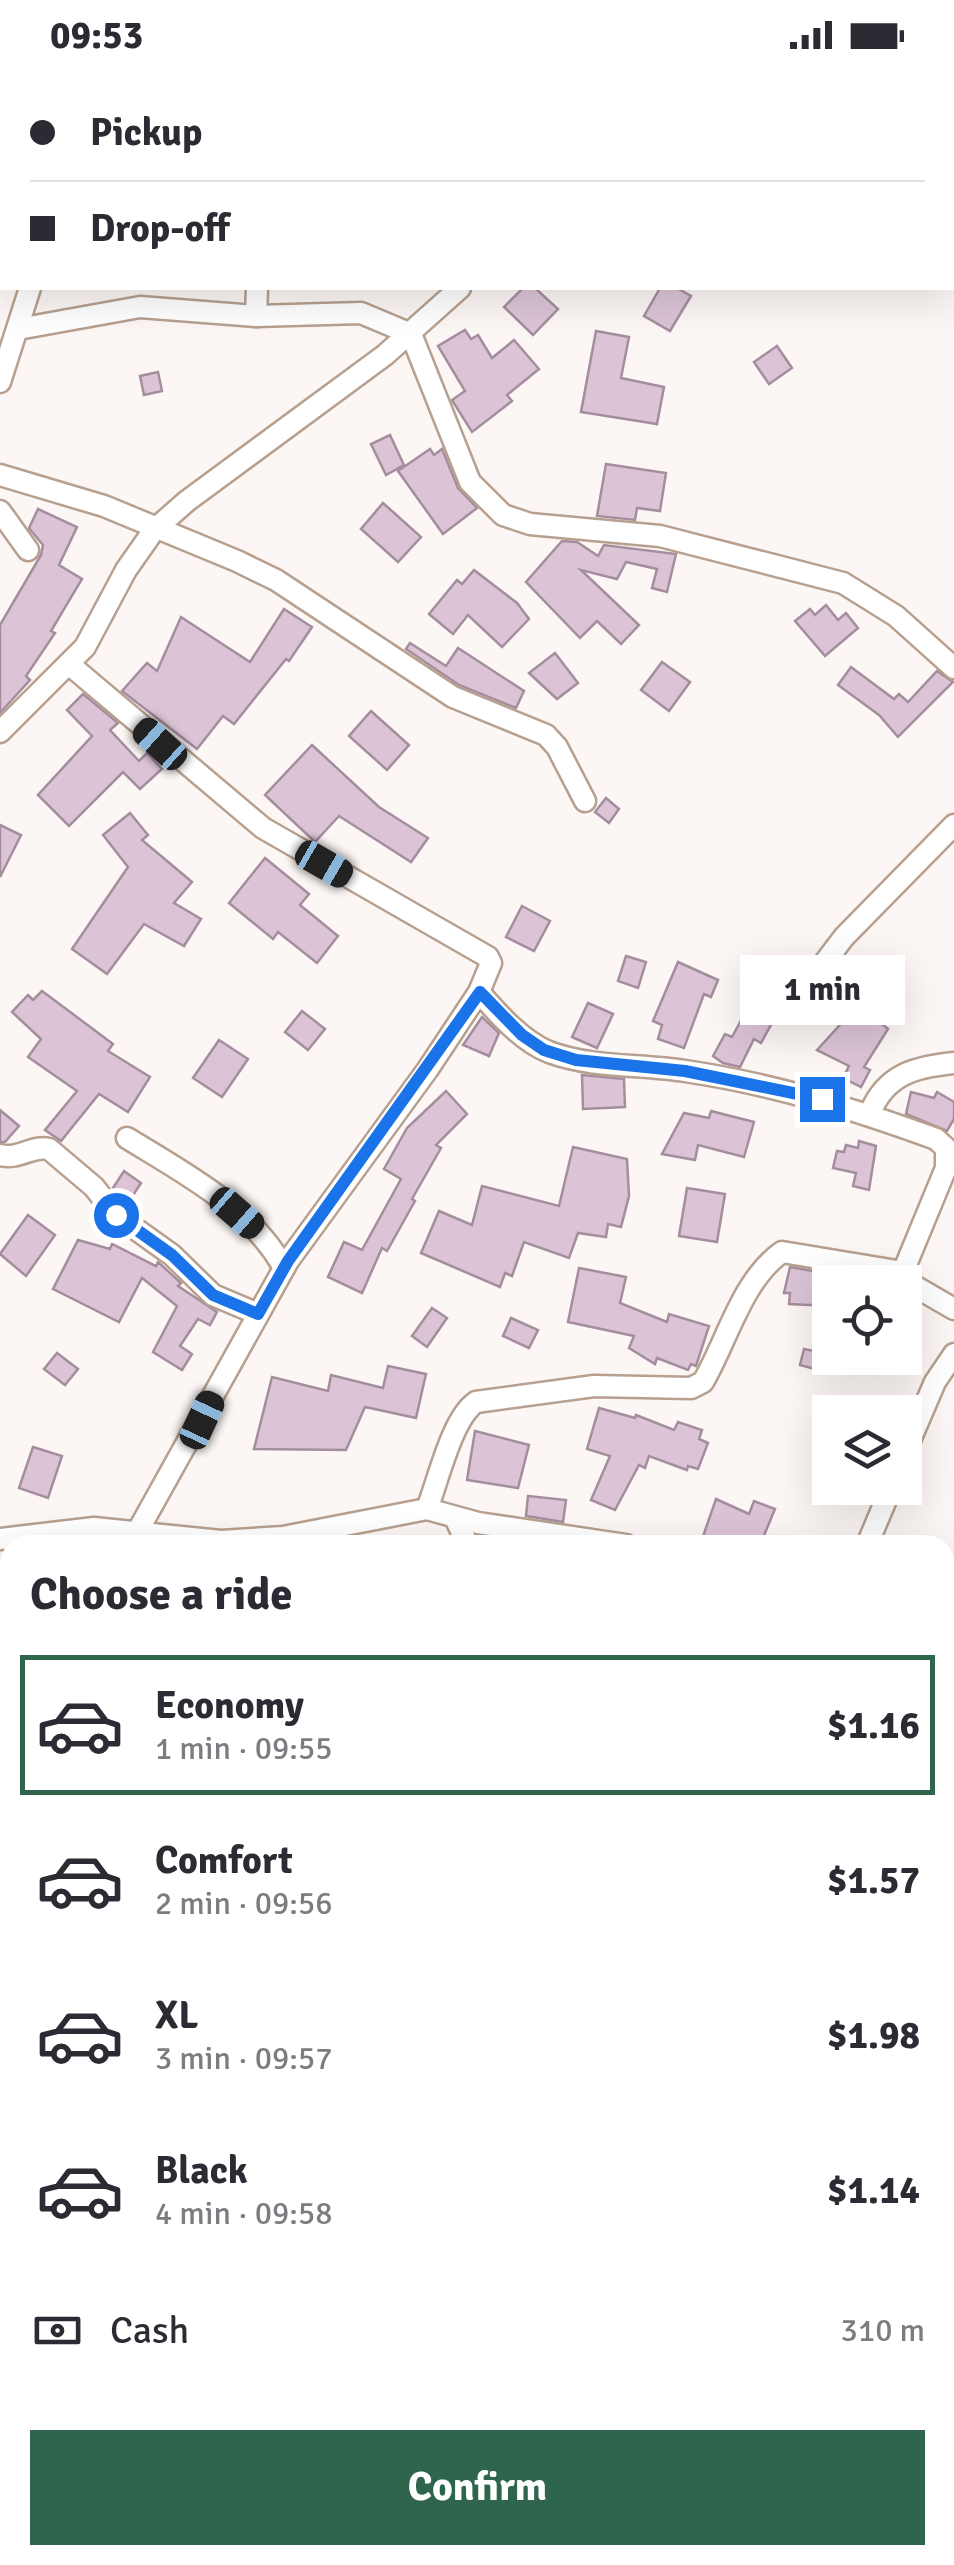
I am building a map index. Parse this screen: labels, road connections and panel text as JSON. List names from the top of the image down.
{
  "page": {
    "status": "09:53",
    "banner": ["Pickup", "Drop-off"],
    "bubble": "1 min",
    "heading": "Choose a ride",
    "list": [
      {
        "name": "Economy",
        "note": "1 min · 09:55",
        "value": "$1.16"
      },
      {
        "name": "Comfort",
        "note": "2 min · 09:56",
        "value": "$1.57"
      },
      {
        "name": "XL",
        "note": "3 min · 09:57",
        "value": "$1.98"
      },
      {
        "name": "Black",
        "note": "4 min · 09:58",
        "value": "$1.14"
      }
    ],
    "pay": ["Cash", "310 m"],
    "buttons": "Confirm"
  }
}
